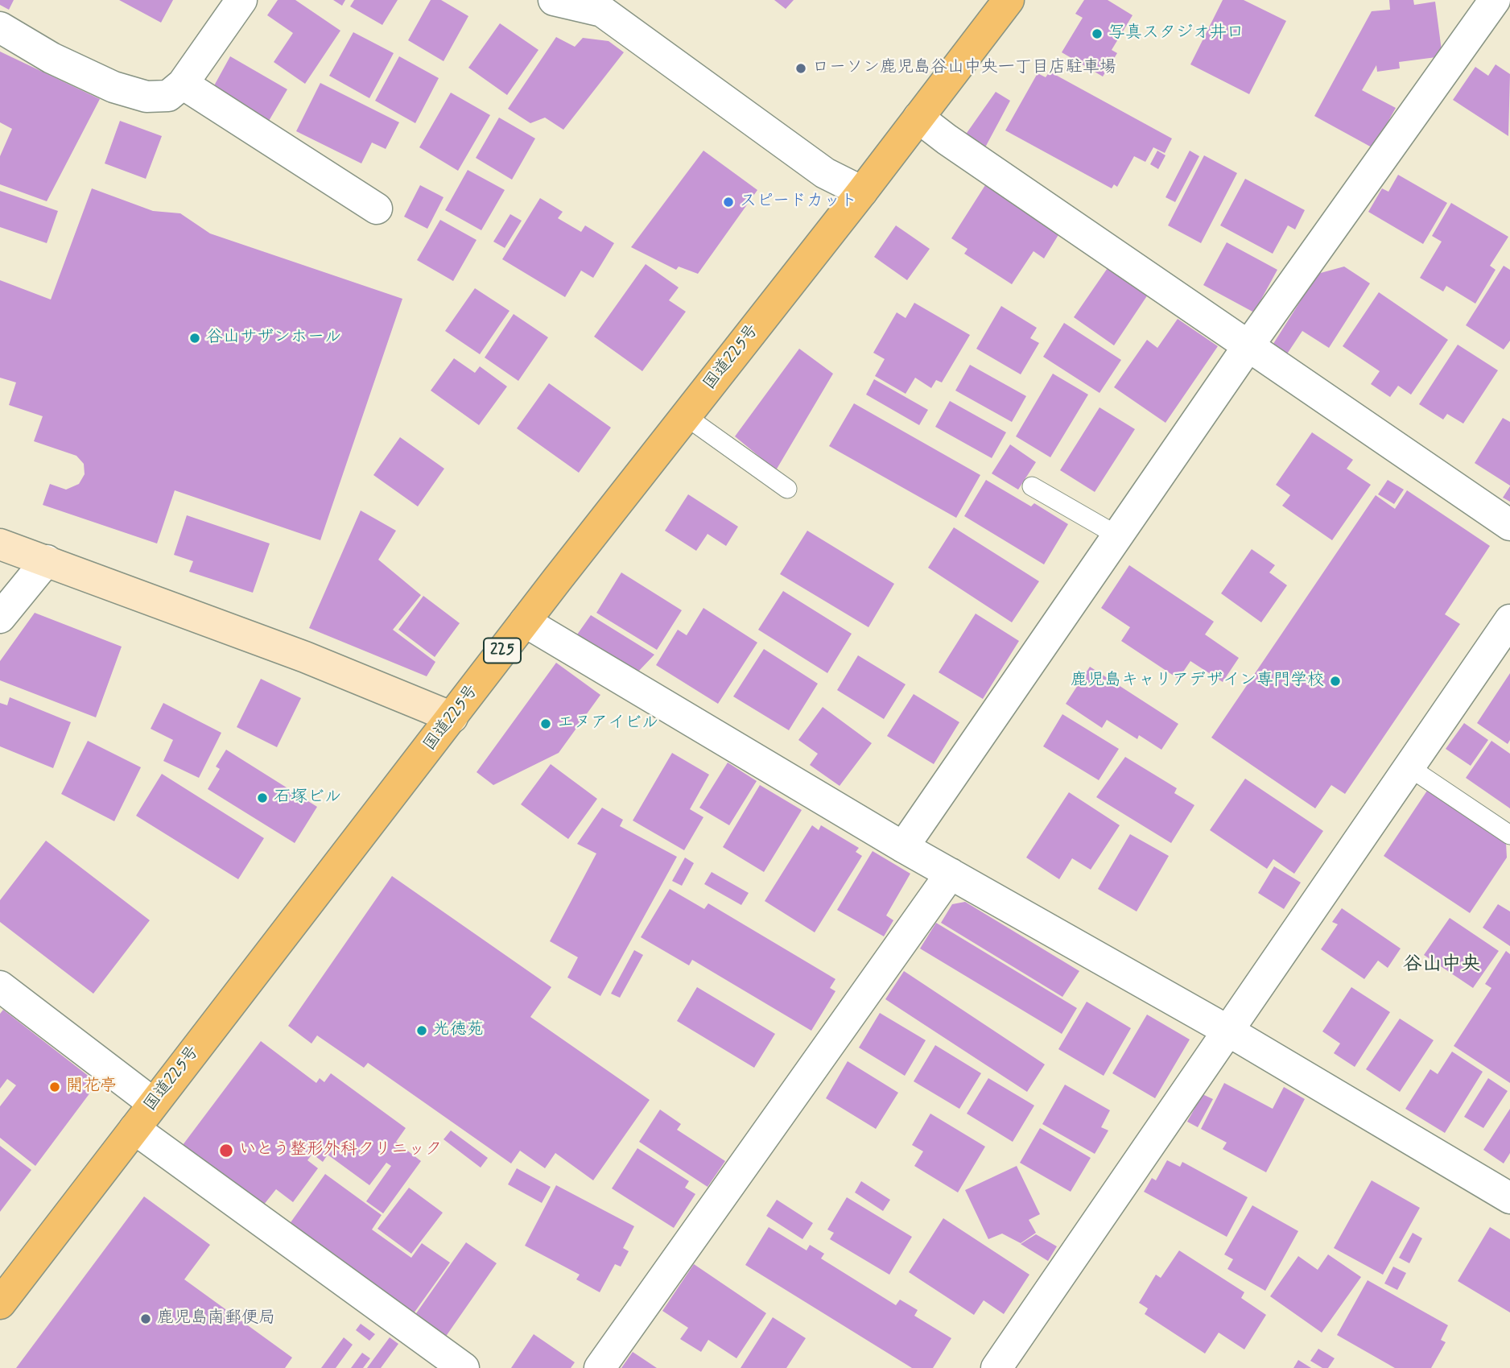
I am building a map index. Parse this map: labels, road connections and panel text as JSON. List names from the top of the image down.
{
  "streets": {
    "highway": ["国道225号", "225"]
  },
  "districts": ["谷山中央"],
  "places": [
    "写真スタジオ井口",
    "ローソン鹿児島谷山中央一丁目店駐車場",
    "スピードカット",
    "谷山サザンホール",
    "鹿児島キャリアデザイン専門学校",
    "エヌアイビル",
    "石塚ビル",
    "光徳苑",
    "開花亭",
    "いとう整形外科クリニック",
    "鹿児島南郵便局"
  ]
}
